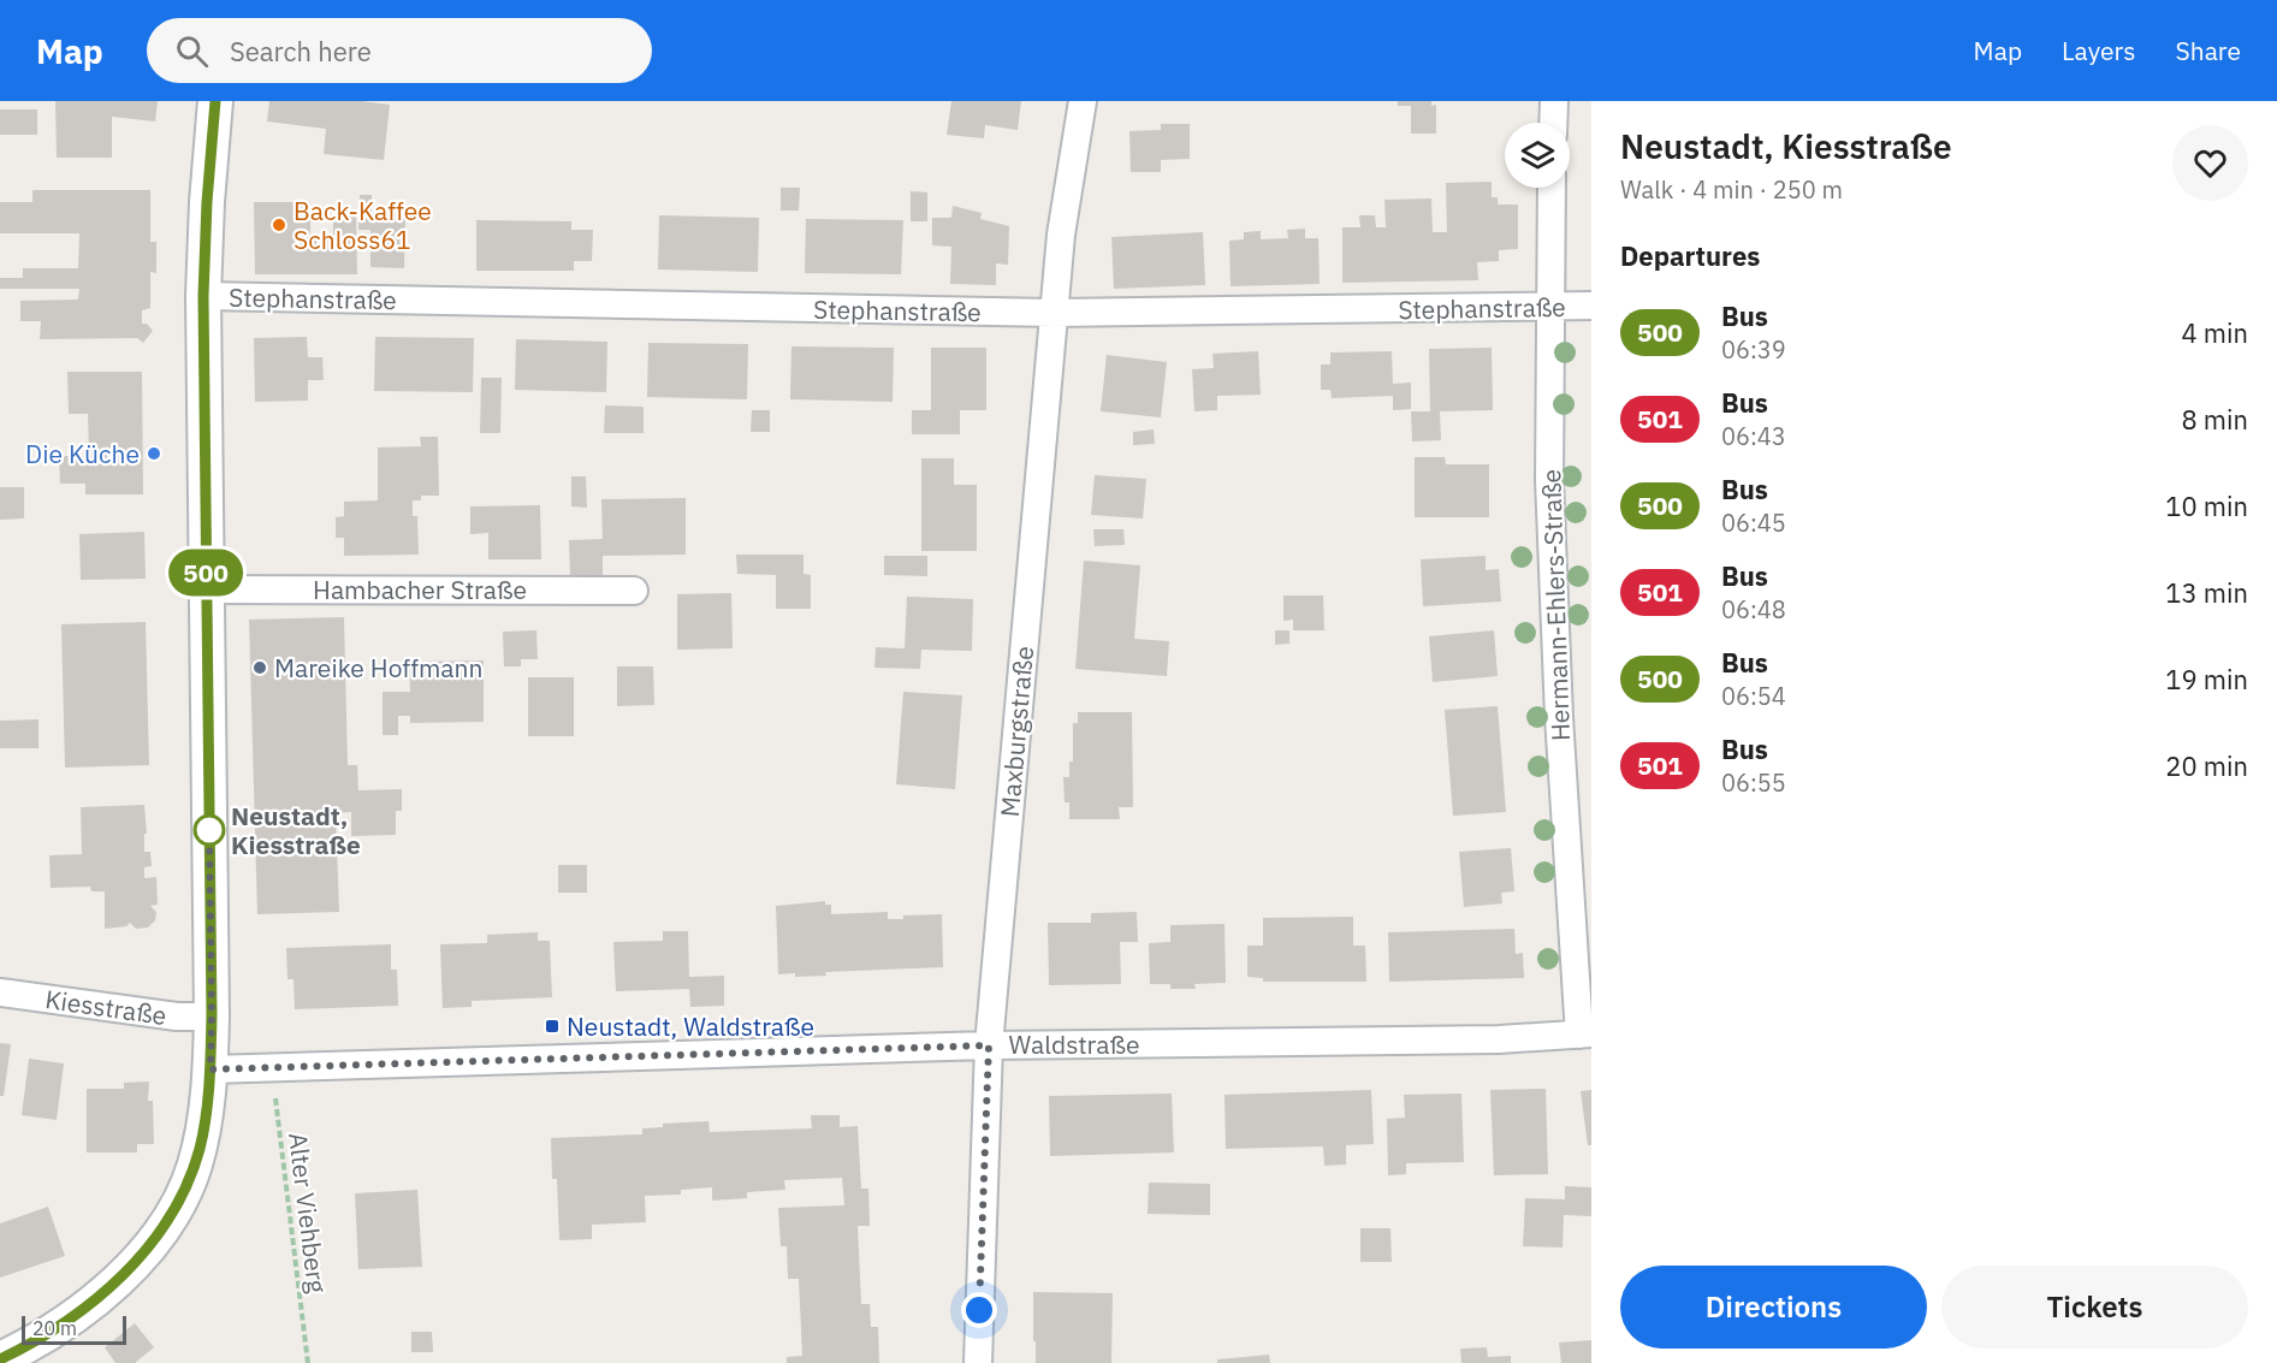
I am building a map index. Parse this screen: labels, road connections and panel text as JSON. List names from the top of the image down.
{
  "streets": {
    "street": [
      "Stephanstraße",
      "Hambacher Straße",
      "Hermann-Ehlers-Straße",
      "Maxburgstraße",
      "Kiesstraße",
      "Waldstraße"
    ],
    "path": ["Alter Viehberg"]
  },
  "crossings": [
    ["Stephanstraße", "Hermann-Ehlers-Straße"],
    ["Stephanstraße", "Maxburgstraße"],
    ["Hermann-Ehlers-Straße", "Waldstraße"],
    ["Maxburgstraße", "Waldstraße"],
    ["Waldstraße", "Alter Viehberg"]
  ],
  "places": {
    "other": [
      "Back-Kaffee Schloss61",
      "Die Küche",
      "Mareike Hoffmann",
      "Neustadt, Kiesstraße"
    ],
    "transit": ["Neustadt, Waldstraße"]
  },
  "lines": ["bus line 500"],
  "scale_bar": "20 m",
  "page": {
    "header": "Map",
    "search": "Search here",
    "nav": ["Map", "Layers", "Share"],
    "on_map": "500",
    "heading": [
      ["Neustadt, Kiesstraße", "Walk · 4 min · 250 m"],
      "Departures"
    ],
    "list": [
      {
        "mark": "500",
        "name": "Bus",
        "note": "06:39",
        "value": "4 min"
      },
      {
        "mark": "501",
        "name": "Bus",
        "note": "06:43",
        "value": "8 min"
      },
      {
        "mark": "500",
        "name": "Bus",
        "note": "06:45",
        "value": "10 min"
      },
      {
        "mark": "501",
        "name": "Bus",
        "note": "06:48",
        "value": "13 min"
      },
      {
        "mark": "500",
        "name": "Bus",
        "note": "06:54",
        "value": "19 min"
      },
      {
        "mark": "501",
        "name": "Bus",
        "note": "06:55",
        "value": "20 min"
      }
    ],
    "buttons": ["Directions", "Tickets"],
    "scale": "20 m"
  }
}
